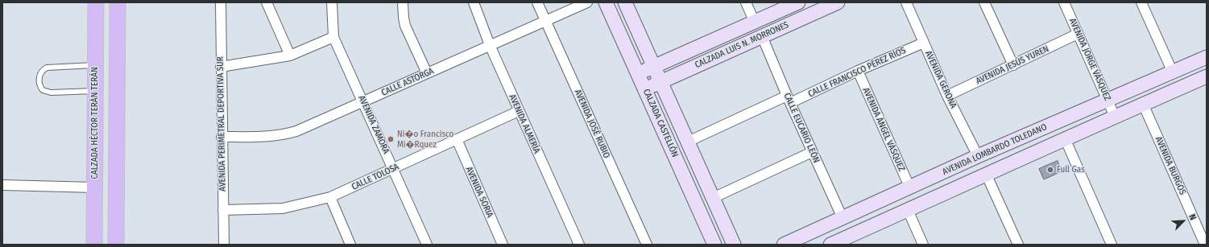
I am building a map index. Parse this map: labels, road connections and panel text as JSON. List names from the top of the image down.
{
  "streets": {
    "main road": [
      "CALZADA LUIS N. MORRONES",
      "CALZADA HÉCTOR TERÁN TERÁN",
      "CALZADA CASTELLÓN",
      "AVENIDA LOMBARDO TOLEDANO"
    ],
    "street": [
      "AVENIDA JORGE VÁSQUEZ",
      "AVENIDA JESÚS YUREN",
      "CALLE FRANCISCO PÉREZ RÍOS",
      "AVENIDA GERONA",
      "CALLE ASTORGA",
      "AVENIDA PERIMETRAL DEPORTIVA SUR",
      "AVENIDA ALMERÍA",
      "AVENIDA JOSÉ RUBIO",
      "AVENIDA ZAMORA",
      "CALLE EUCARIO LEÓN",
      "AVENIDA ÁNGEL VÁSQUEZ",
      "AVENIDA BURGOS",
      "CALLE TOLOSA",
      "AVENIDA SORIA"
    ]
  },
  "crossings": [
    ["CALZADA LUIS N. MORRONES", "CALZADA CASTELLÓN"],
    ["CALZADA LUIS N. MORRONES", "CALLE EUCARIO LEÓN"],
    ["AVENIDA JORGE VÁSQUEZ", "AVENIDA JESÚS YUREN"],
    ["AVENIDA JORGE VÁSQUEZ", "AVENIDA LOMBARDO TOLEDANO"],
    ["AVENIDA JESÚS YUREN", "AVENIDA GERONA"],
    ["CALLE FRANCISCO PÉREZ RÍOS", "AVENIDA GERONA"],
    ["CALLE FRANCISCO PÉREZ RÍOS", "CALZADA CASTELLÓN"],
    ["CALLE FRANCISCO PÉREZ RÍOS", "CALLE EUCARIO LEÓN"],
    ["CALLE FRANCISCO PÉREZ RÍOS", "AVENIDA ÁNGEL VÁSQUEZ"],
    ["AVENIDA GERONA", "AVENIDA LOMBARDO TOLEDANO"],
    ["CALLE ASTORGA", "AVENIDA PERIMETRAL DEPORTIVA SUR"],
    ["CALLE ASTORGA", "AVENIDA ALMERÍA"],
    ["CALLE ASTORGA", "AVENIDA JOSÉ RUBIO"],
    ["CALLE ASTORGA", "AVENIDA ZAMORA"],
    ["AVENIDA PERIMETRAL DEPORTIVA SUR", "CALLE TOLOSA"],
    ["AVENIDA ALMERÍA", "CALLE TOLOSA"],
    ["AVENIDA ZAMORA", "CALLE TOLOSA"],
    ["CALLE EUCARIO LEÓN", "AVENIDA LOMBARDO TOLEDANO"],
    ["AVENIDA ÁNGEL VÁSQUEZ", "AVENIDA LOMBARDO TOLEDANO"],
    ["AVENIDA LOMBARDO TOLEDANO", "AVENIDA BURGOS"],
    ["CALLE TOLOSA", "AVENIDA SORIA"]
  ],
  "places": ["Ni�o Francisco Mi�Rquez", "Full Gas"],
  "north": "top right"
}
